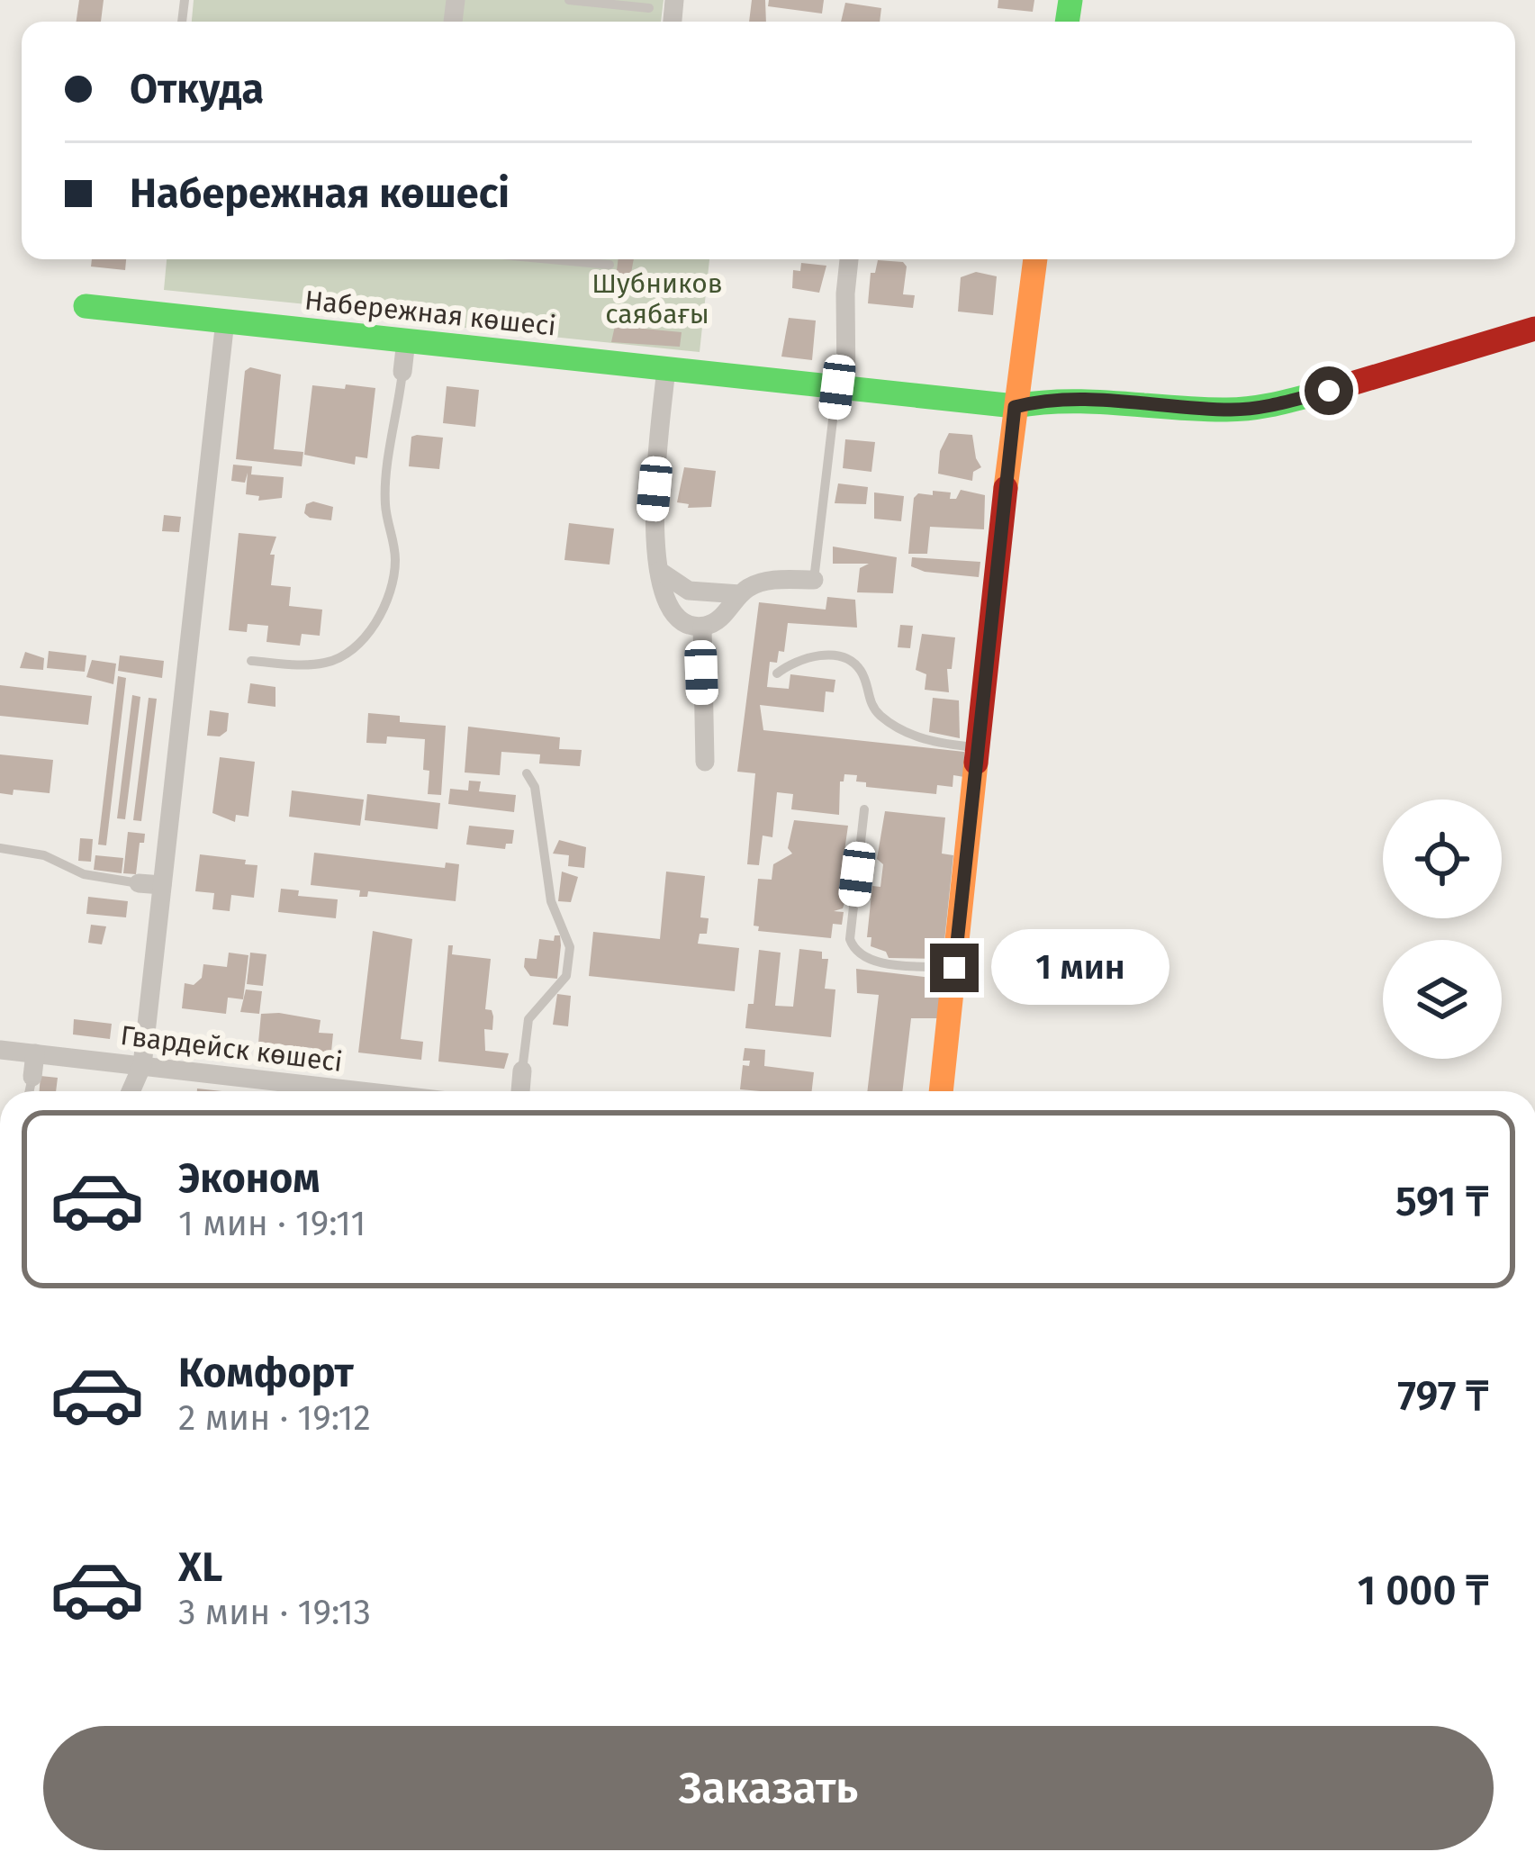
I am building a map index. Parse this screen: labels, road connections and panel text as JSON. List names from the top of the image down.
{
  "streets": {
    "street": ["Набережная көшесі", "Гвардейск көшесі"]
  },
  "parks": ["Шубников саябағы"],
  "page": {
    "banner": ["Откуда", "Набережная көшесі"],
    "bubble": "1 мин",
    "list": [
      {
        "name": "Эконом",
        "note": "1 мин · 19:11",
        "value": "591 ₸"
      },
      {
        "name": "Комфорт",
        "note": "2 мин · 19:12",
        "value": "797 ₸"
      },
      {
        "name": "XL",
        "note": "3 мин · 19:13",
        "value": "1 000 ₸"
      }
    ],
    "buttons": "Заказать"
  }
}
